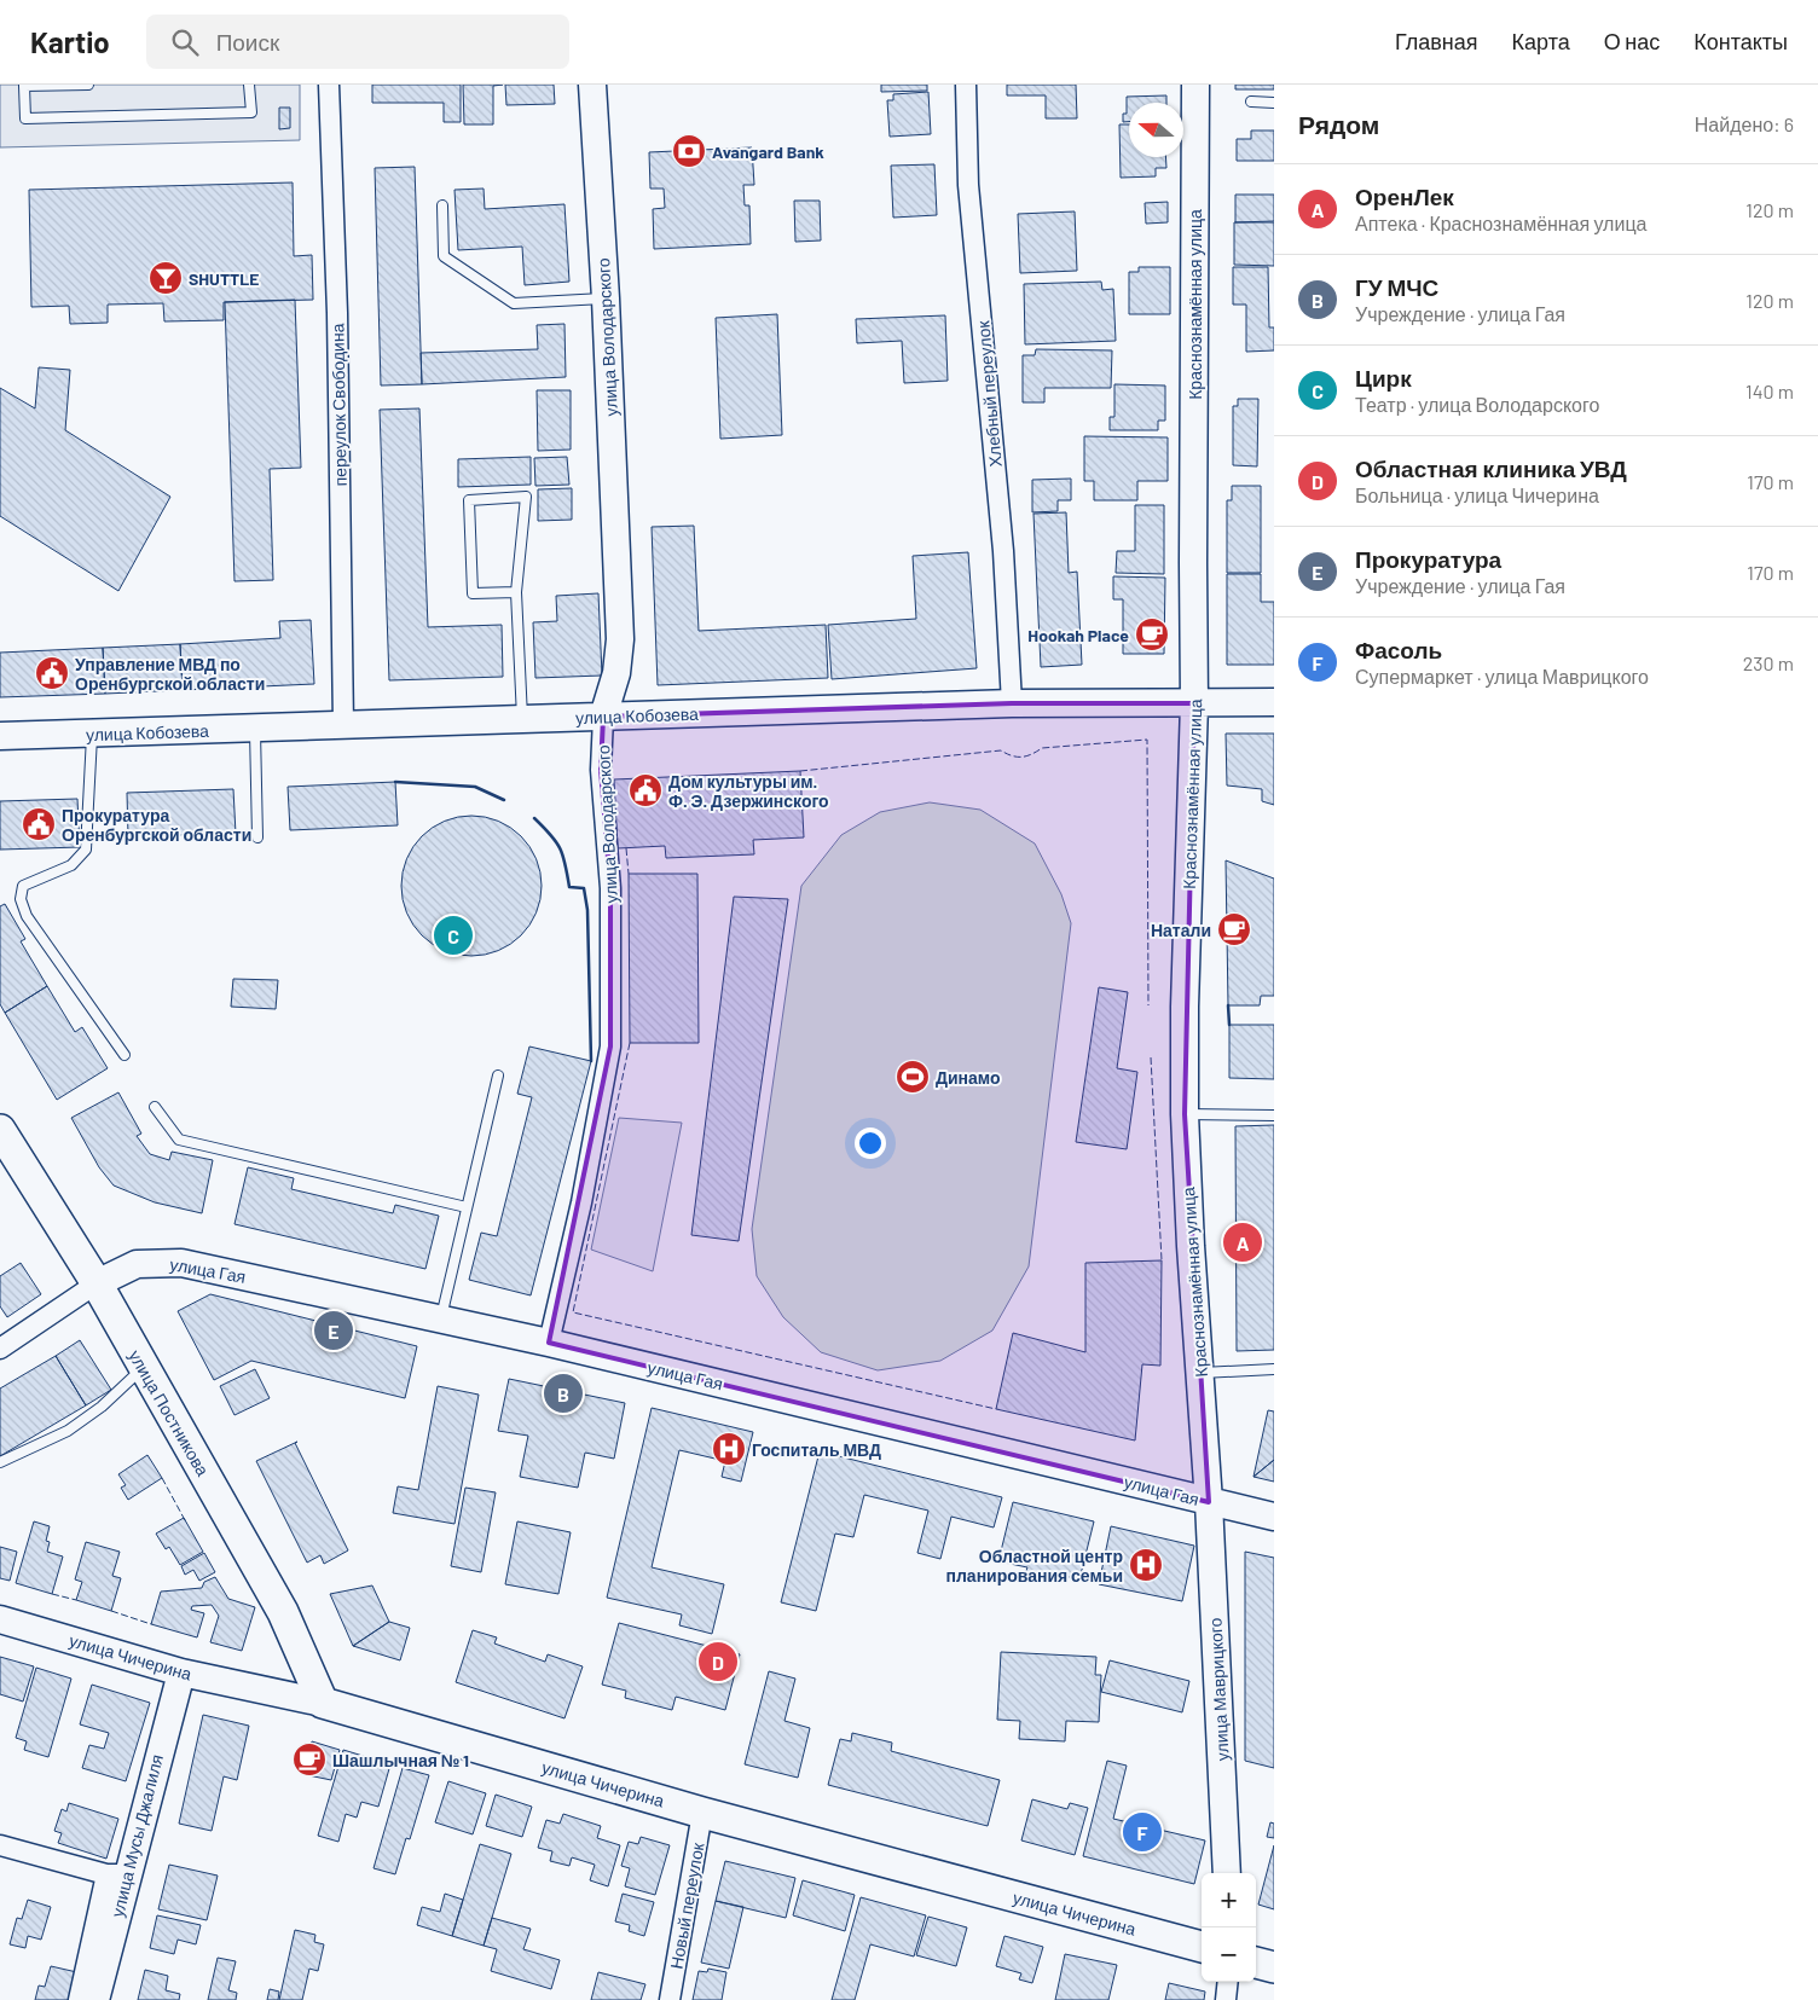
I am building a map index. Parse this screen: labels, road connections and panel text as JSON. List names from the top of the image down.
{
  "streets": {
    "main road": [
      "Краснознамённая улица",
      "улица Володарского",
      "улица Кобозева",
      "улица Гая",
      "улица Постникова",
      "улица Чичерина",
      "улица Маврицкого",
      "улица Мусы Джалиля"
    ],
    "street": ["Хлебный переулок", "переулок Свободина", "Новый переулок"]
  },
  "crossings": [
    ["Краснознамённая улица", "улица Кобозева"],
    ["Краснознамённая улица", "улица Гая"],
    ["Краснознамённая улица", "улица Маврицкого"],
    ["улица Володарского", "улица Кобозева"],
    ["улица Володарского", "улица Гая"],
    ["Хлебный переулок", "улица Кобозева"],
    ["переулок Свободина", "улица Кобозева"],
    ["улица Гая", "улица Постникова"],
    ["улица Гая", "улица Маврицкого"],
    ["улица Постникова", "улица Чичерина"],
    ["улица Чичерина", "улица Мусы Джалиля"],
    ["улица Чичерина", "Новый переулок"]
  ],
  "places": {
    "bank": ["Avangard Bank"],
    "bar": ["SHUTTLE"],
    "cafe": ["Hookah Place", "Натали", "Шашлычная № 1"],
    "public building": ["Управление МВД по Оренбургской области", "Дом культуры им. Ф. Э. Дзержинского", "Прокуратура Оренбургской области"],
    "sports": ["Динамо"],
    "hospital": ["Госпиталь МВД", "Областной центр планирования семьи"]
  },
  "north": "left",
  "page": {
    "header": "Kartio",
    "search": "Поиск",
    "nav": [
      "Главная",
      "Карта",
      "О нас",
      "Контакты"
    ],
    "heading": ["Рядом", "Найдено: 6"],
    "list": [
      {
        "mark": "A",
        "name": "ОренЛек",
        "note": "Аптека · Краснознамённая улица",
        "value": "120 m"
      },
      {
        "mark": "B",
        "name": "ГУ МЧС",
        "note": "Учреждение · улица Гая",
        "value": "120 m"
      },
      {
        "mark": "C",
        "name": "Цирк",
        "note": "Театр · улица Володарского",
        "value": "140 m"
      },
      {
        "mark": "D",
        "name": "Областная клиника УВД",
        "note": "Больница · улица Чичерина",
        "value": "170 m"
      },
      {
        "mark": "E",
        "name": "Прокуратура",
        "note": "Учреждение · улица Гая",
        "value": "170 m"
      },
      {
        "mark": "F",
        "name": "Фасоль",
        "note": "Супермаркет · улица Маврицкого",
        "value": "230 m"
      }
    ],
    "pins": [
      "C",
      "A",
      "E",
      "B",
      "D",
      "F"
    ],
    "map_buttons": ["+", "−"]
  }
}
